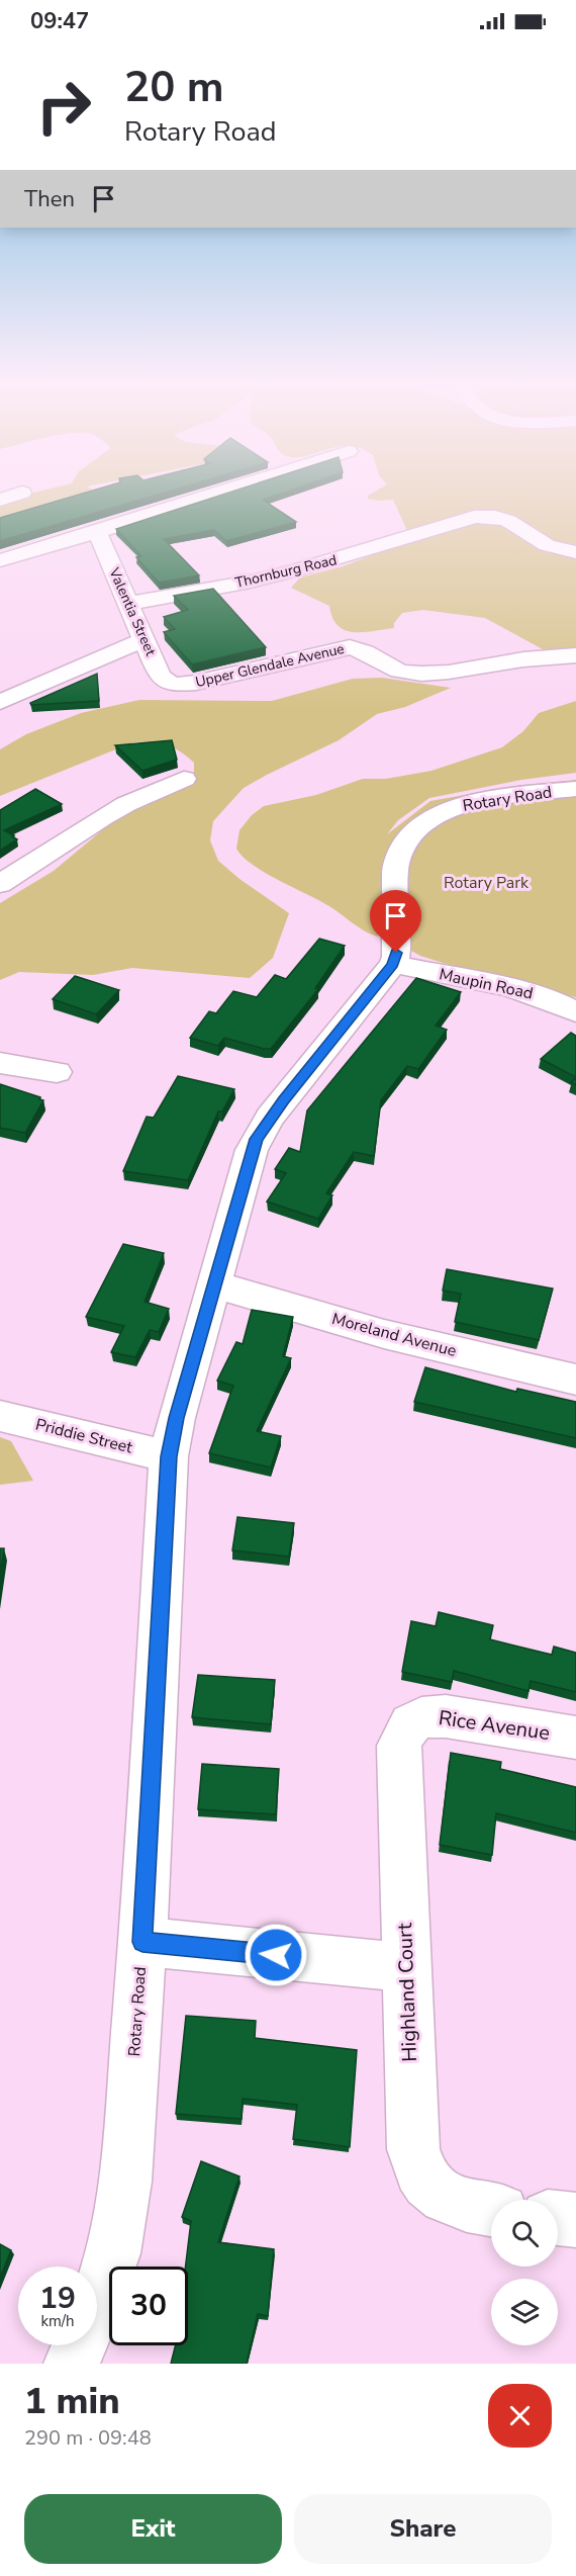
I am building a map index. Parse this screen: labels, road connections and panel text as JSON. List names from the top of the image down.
{
  "streets": {
    "street": [
      "Thornburg Road",
      "Valentia Street",
      "Upper Glendale Avenue",
      "Rotary Road",
      "Maupin Road",
      "Moreland Avenue",
      "Priddie Street",
      "Rice Avenue",
      "Highland Court"
    ]
  },
  "crossings": [
    ["Thornburg Road", "Valentia Street"],
    ["Valentia Street", "Upper Glendale Avenue"],
    ["Rotary Road", "Maupin Road"],
    ["Rotary Road", "Moreland Avenue"],
    ["Rotary Road", "Priddie Street"],
    ["Rice Avenue", "Highland Court"]
  ],
  "parks": ["Rotary Park"],
  "page": {
    "status": "09:47",
    "turn": ["20 m", "Rotary Road"],
    "then": "Then",
    "speed": "19 km/h",
    "limit": "30",
    "heading": ["1 min", "290 m · 09:48"],
    "buttons": ["Exit", "Share"]
  }
}
